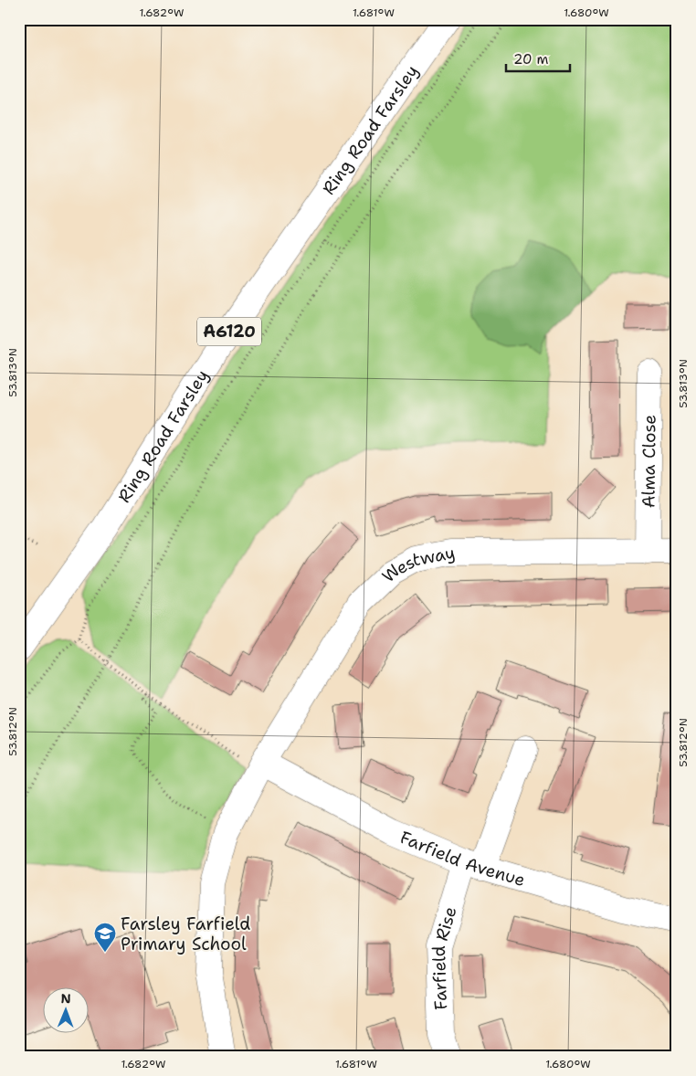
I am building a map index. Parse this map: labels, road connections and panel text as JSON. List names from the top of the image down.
{
  "streets": {
    "main road": [
      "Ring Road Farsley",
      "A6120",
      "Alma Close",
      "Westway",
      "Farfield Avenue",
      "Farfield Rise"
    ]
  },
  "crossings": [
    ["Alma Close", "Westway"],
    ["Westway", "Farfield Avenue"],
    ["Farfield Avenue", "Farfield Rise"]
  ],
  "places": {
    "school or university": ["Farsley Farfield Primary School"]
  },
  "scale_bar": "20 m",
  "north": "top",
  "coordinates": [
    "1.682°W",
    "1.681°W",
    "1.680°W",
    "53.813°N",
    "53.812°N"
  ]
}
